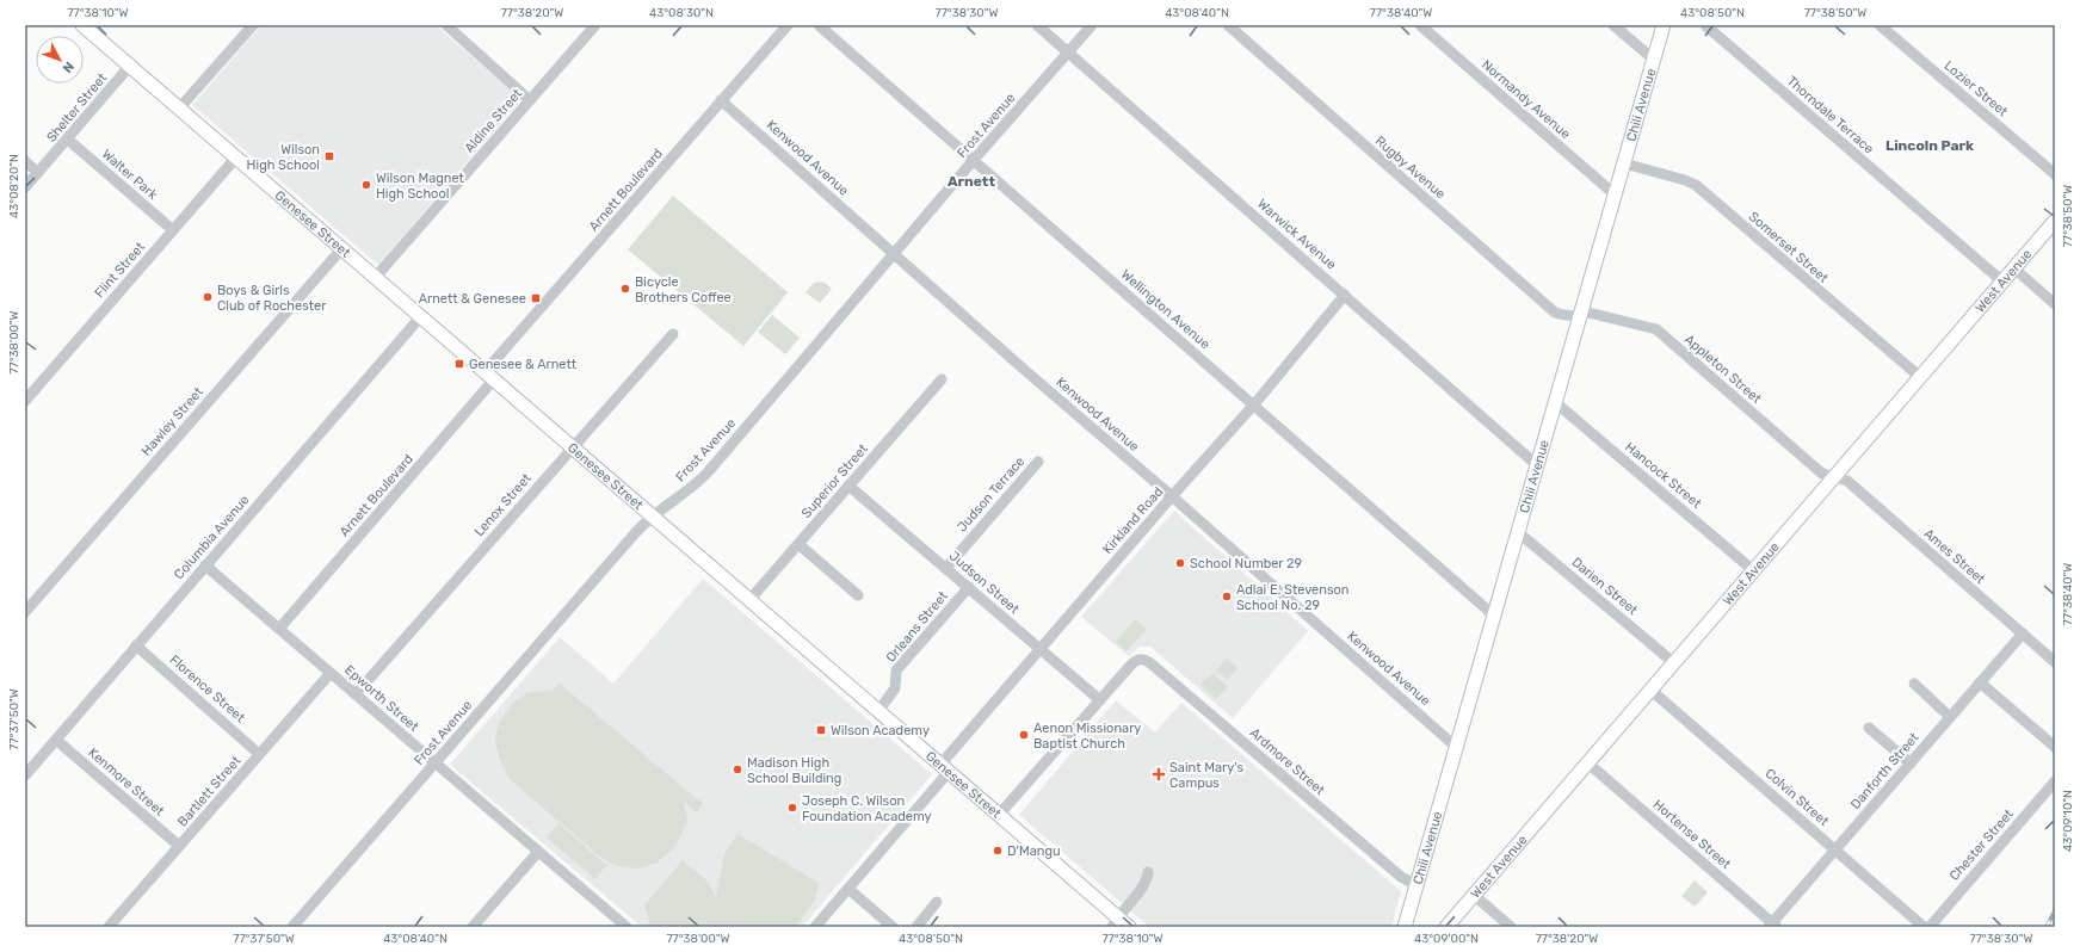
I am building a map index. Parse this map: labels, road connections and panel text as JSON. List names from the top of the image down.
{
  "streets": {
    "main road": ["Chili Avenue", "Genesee Street", "West Avenue"],
    "street": [
      "Lozier Street",
      "Normandy Avenue",
      "Shelter Street",
      "Thorndale Terrace",
      "Aldine Street",
      "Frost Avenue",
      "Kenwood Avenue",
      "Rugby Avenue",
      "Walter Park",
      "Arnett Boulevard",
      "Warwick Avenue",
      "Somerset Street",
      "Flint Street",
      "Wellington Avenue",
      "Appleton Street",
      "Hawley Street",
      "Hancock Street",
      "Superior Street",
      "Judson Terrace",
      "Lenox Street",
      "Kirkland Road",
      "Columbia Avenue",
      "Ames Street",
      "Judson Street",
      "Darien Street",
      "Orleans Street",
      "Florence Street",
      "Epworth Street",
      "Ardmore Street",
      "Danforth Street",
      "Kenmore Street",
      "Bartlett Street",
      "Colvin Street",
      "Hortense Street",
      "Chester Street"
    ]
  },
  "crossings": [
    ["Normandy Avenue", "Chili Avenue"],
    ["Chili Avenue", "Kenwood Avenue"],
    ["Chili Avenue", "Rugby Avenue"],
    ["Chili Avenue", "Warwick Avenue"],
    ["Chili Avenue", "Somerset Street"],
    ["Chili Avenue", "Wellington Avenue"],
    ["Chili Avenue", "Appleton Street"],
    ["Chili Avenue", "Hancock Street"],
    ["Chili Avenue", "Darien Street"],
    ["Chili Avenue", "Ardmore Street"],
    ["Shelter Street", "Walter Park"],
    ["Shelter Street", "Genesee Street"],
    ["Thorndale Terrace", "West Avenue"],
    ["Aldine Street", "Genesee Street"],
    ["Frost Avenue", "Kenwood Avenue"],
    ["Frost Avenue", "Genesee Street"],
    ["Frost Avenue", "Warwick Avenue"],
    ["Frost Avenue", "Wellington Avenue"],
    ["Frost Avenue", "Epworth Street"],
    ["Kenwood Avenue", "Arnett Boulevard"],
    ["Kenwood Avenue", "Kirkland Road"],
    ["Rugby Avenue", "Appleton Street"],
    ["Walter Park", "Flint Street"],
    ["Arnett Boulevard", "Genesee Street"],
    ["Arnett Boulevard", "Epworth Street"],
    ["Genesee Street", "Flint Street"],
    ["Genesee Street", "Hawley Street"],
    ["Genesee Street", "Superior Street"],
    ["Genesee Street", "Lenox Street"],
    ["Genesee Street", "Kirkland Road"],
    ["Genesee Street", "Columbia Avenue"],
    ["Genesee Street", "Orleans Street"],
    ["Warwick Avenue", "Kirkland Road"],
    ["Somerset Street", "West Avenue"],
    ["West Avenue", "Appleton Street"],
    ["West Avenue", "Hancock Street"],
    ["West Avenue", "Ames Street"],
    ["West Avenue", "Darien Street"],
    ["West Avenue", "Colvin Street"],
    ["West Avenue", "Hortense Street"],
    ["Wellington Avenue", "Kirkland Road"],
    ["Appleton Street", "Ames Street"],
    ["Superior Street", "Judson Street"],
    ["Judson Terrace", "Judson Street"],
    ["Lenox Street", "Epworth Street"],
    ["Kirkland Road", "Judson Street"],
    ["Columbia Avenue", "Florence Street"],
    ["Columbia Avenue", "Epworth Street"],
    ["Columbia Avenue", "Kenmore Street"],
    ["Ames Street", "Danforth Street"],
    ["Judson Street", "Orleans Street"],
    ["Judson Street", "Ardmore Street"],
    ["Florence Street", "Bartlett Street"],
    ["Epworth Street", "Bartlett Street"],
    ["Danforth Street", "Colvin Street"],
    ["Danforth Street", "Hortense Street"],
    ["Kenmore Street", "Bartlett Street"]
  ],
  "districts": ["Lincoln Park", "Arnett"],
  "places": {
    "transit": [
      "Wilson High School",
      "Arnett & Genesee",
      "Genesee & Arnett",
      "Wilson Academy"
    ],
    "other": [
      "Wilson Magnet High School",
      "Bicycle Brothers Coffee",
      "Boys & Girls Club of Rochester",
      "School Number 29",
      "Adlai E. Stevenson School No. 29",
      "Aenon Missionary Baptist Church",
      "Madison High School Building",
      "Joseph C. Wilson Foundation Academy",
      "D'Mangu"
    ],
    "health": ["Saint Mary's Campus"]
  },
  "north": "bottom right",
  "coordinates": [
    "77°38'10\"W",
    "77°38'20\"W",
    "43°08'30\"N",
    "77°38'30\"W",
    "43°08'40\"N",
    "77°38'40\"W",
    "43°08'50\"N",
    "77°38'50\"W",
    "43°08'20\"N",
    "77°38'00\"W",
    "77°37'50\"W",
    "43°09'10\"N",
    "43°09'00\"N"
  ]
}
